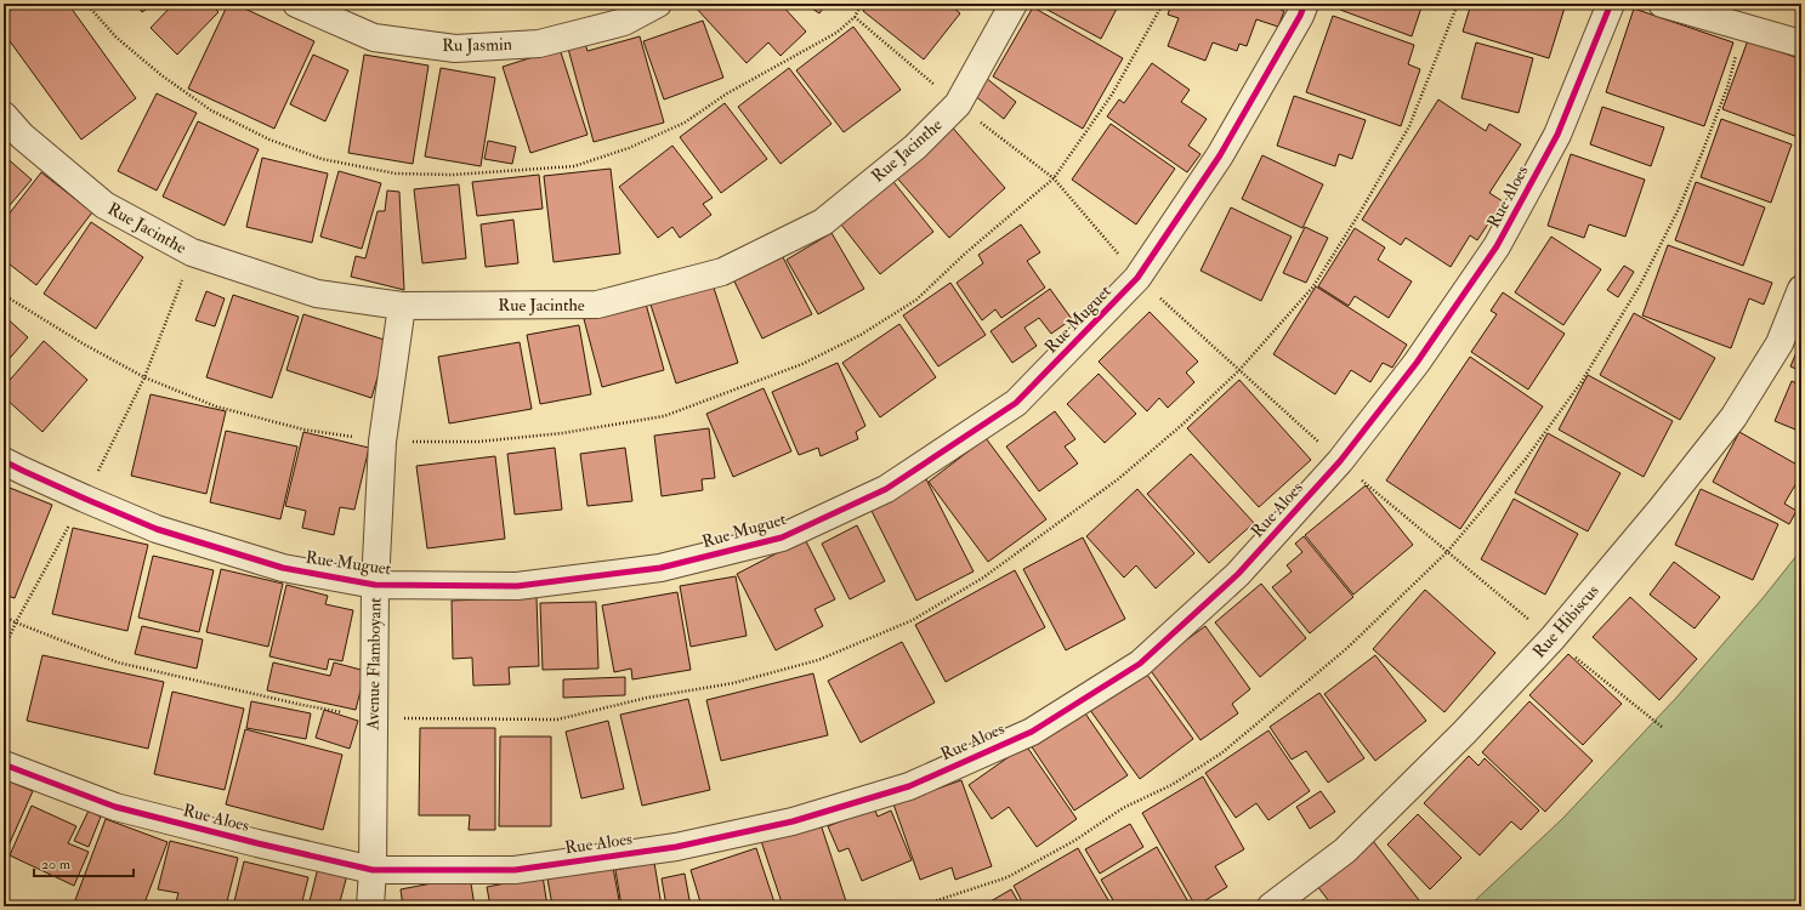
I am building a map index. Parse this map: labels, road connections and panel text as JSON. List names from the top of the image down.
{
  "streets": {
    "street": [
      "Ru Jasmin",
      "Rue Jacinthe",
      "Rue Aloes",
      "Rue Muguet",
      "Rue Hibiscus",
      "Avenue Flamboyant"
    ]
  },
  "crossings": [
    ["Rue Jacinthe", "Avenue Flamboyant"],
    ["Rue Aloes", "Avenue Flamboyant"],
    ["Rue Muguet", "Avenue Flamboyant"]
  ],
  "scale_bar": "20 m"
}
